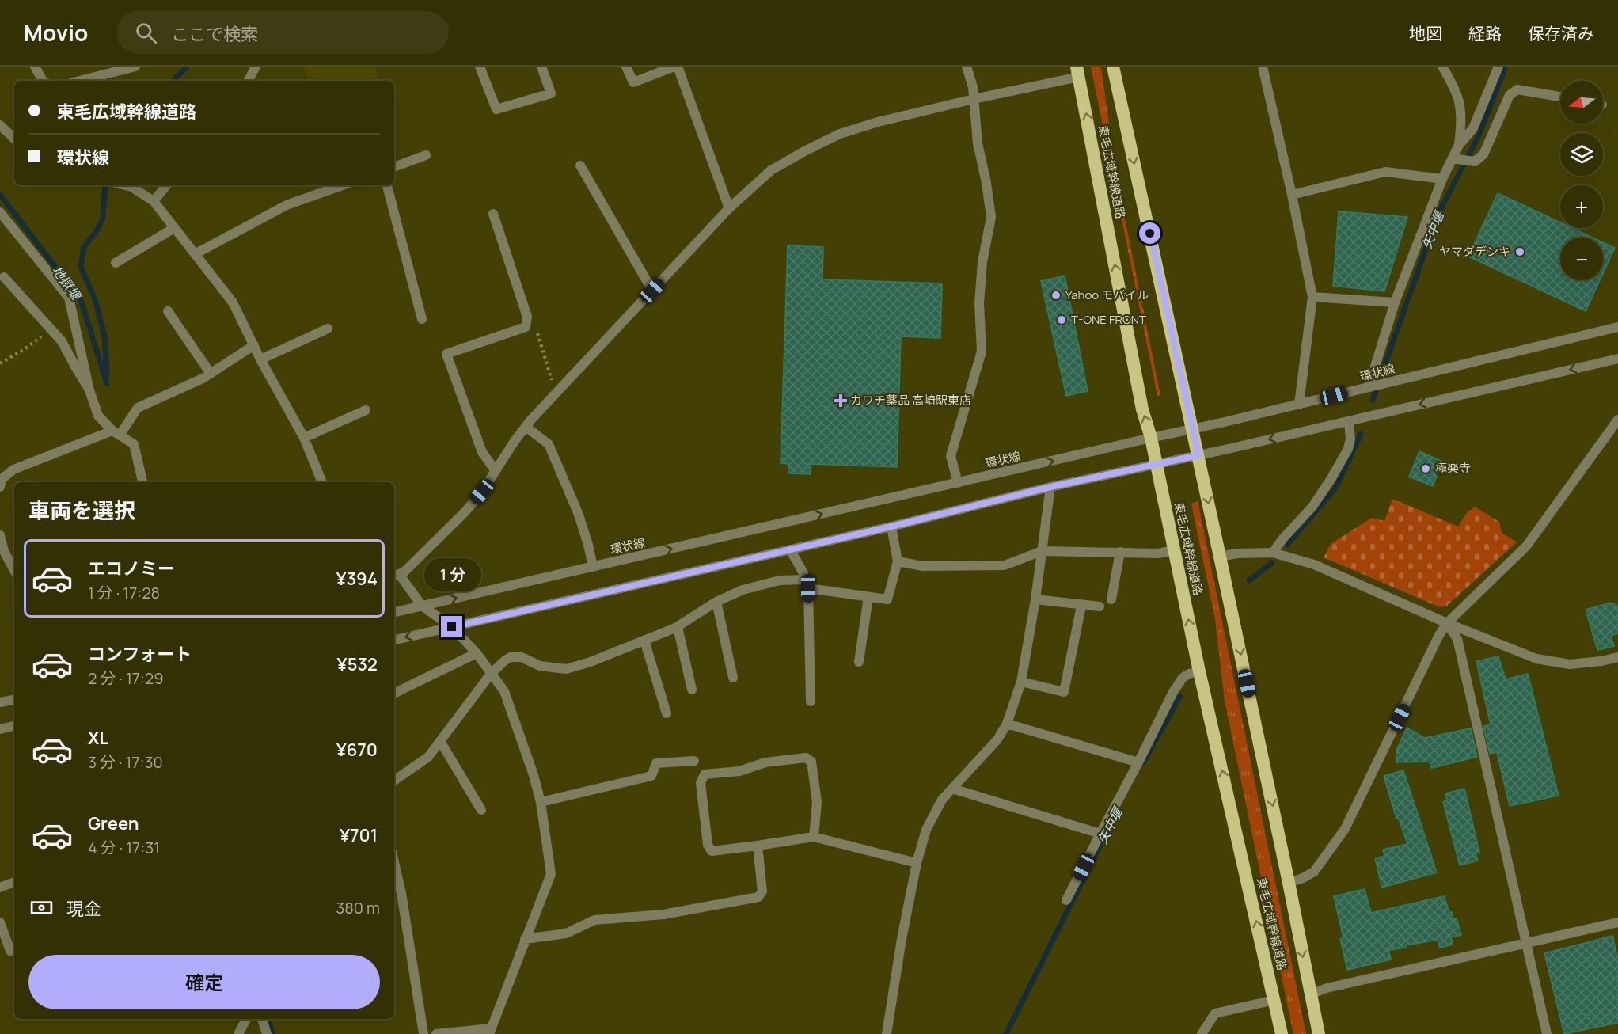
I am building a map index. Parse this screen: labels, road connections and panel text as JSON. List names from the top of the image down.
{
  "streets": {
    "highway": ["東毛広域幹線道路"],
    "street": ["環状線"]
  },
  "crossings": [
    ["東毛広域幹線道路", "環状線"]
  ],
  "water": ["矢中堰", "地獄堰"],
  "places": {
    "other": [
      "ヤマダデンキ",
      "Yahoo モバイル",
      "T-ONE FRONT",
      "極楽寺"
    ],
    "health": ["カワチ薬品 高崎駅東店"]
  },
  "north": "left",
  "page": {
    "header": "Movio",
    "search": "ここで検索",
    "nav": ["地図", "経路", "保存済み"],
    "map_buttons": ["+", "−"],
    "banner": ["東毛広域幹線道路", "環状線"],
    "heading": "車両を選択",
    "list": [
      {
        "name": "エコノミー",
        "note": "1 分 · 17:28",
        "value": "¥394"
      },
      {
        "name": "コンフォート",
        "note": "2 分 · 17:29",
        "value": "¥532"
      },
      {
        "name": "XL",
        "note": "3 分 · 17:30",
        "value": "¥670"
      },
      {
        "name": "Green",
        "note": "4 分 · 17:31",
        "value": "¥701"
      }
    ],
    "bubble": "1 分",
    "pay": ["現金", "380 m"],
    "buttons": "確定"
  }
}
